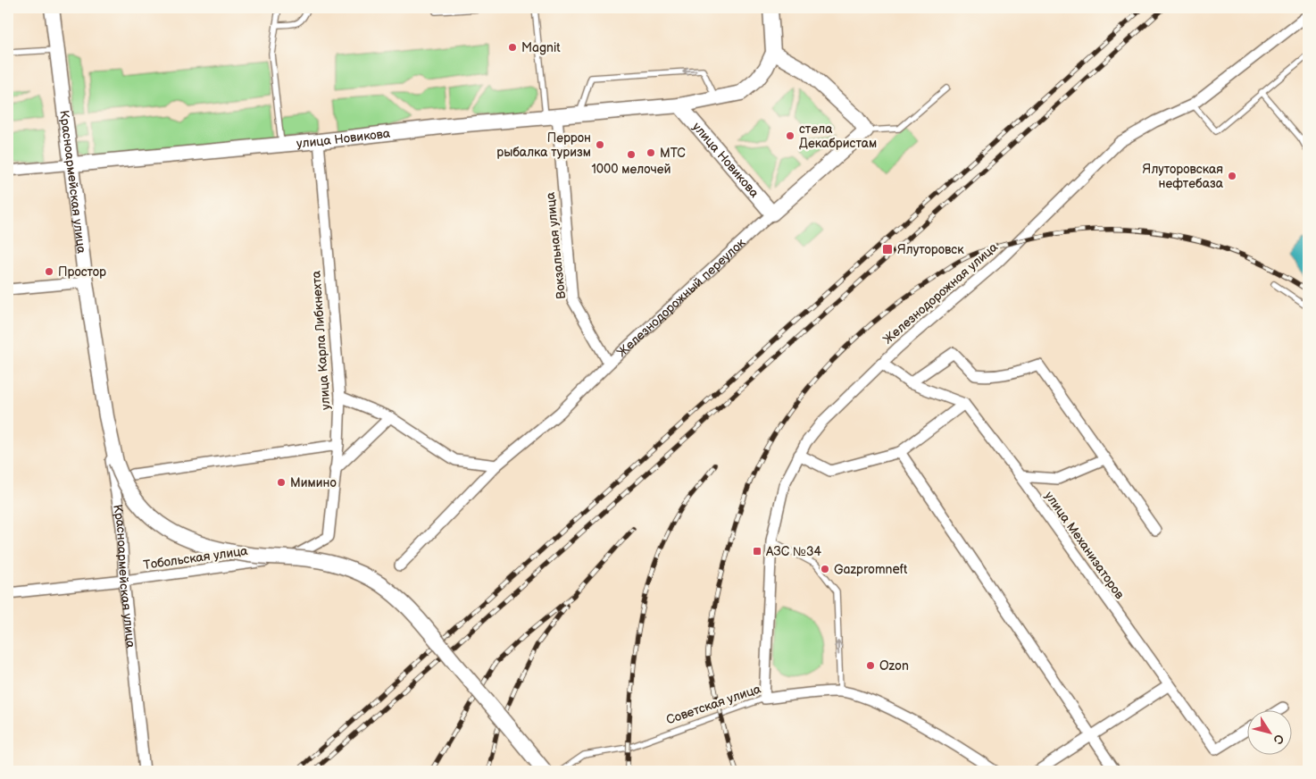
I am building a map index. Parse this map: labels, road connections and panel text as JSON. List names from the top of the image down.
{
  "streets": {
    "street": [
      "улица Новикова",
      "Красноармейская улица",
      "Вокзальная улица",
      "Железнодорожная улица",
      "Железнодорожный переулок",
      "улица Карла Либкнехта",
      "улица Механизаторов",
      "Тобольская улица",
      "Советская улица"
    ]
  },
  "crossings": [
    ["улица Новикова", "Красноармейская улица"],
    ["улица Новикова", "Вокзальная улица"],
    ["улица Новикова", "Железнодорожный переулок"],
    ["улица Новикова", "улица Карла Либкнехта"],
    ["Красноармейская улица", "Тобольская улица"],
    ["Вокзальная улица", "Железнодорожный переулок"],
    ["Железнодорожная улица", "Советская улица"],
    ["улица Карла Либкнехта", "Тобольская улица"]
  ],
  "places": {
    "other": [
      "Magnit",
      "стела Декабристам",
      "Перрон рыбалка туризм",
      "МТС",
      "1000 мелочей",
      "Ялуторовская нефтебаза",
      "Простор",
      "Мимино",
      "Gazpromneft",
      "Ozon"
    ],
    "transit": ["Ялуторовск", "АЗС №34"]
  },
  "north": "bottom right"
}
